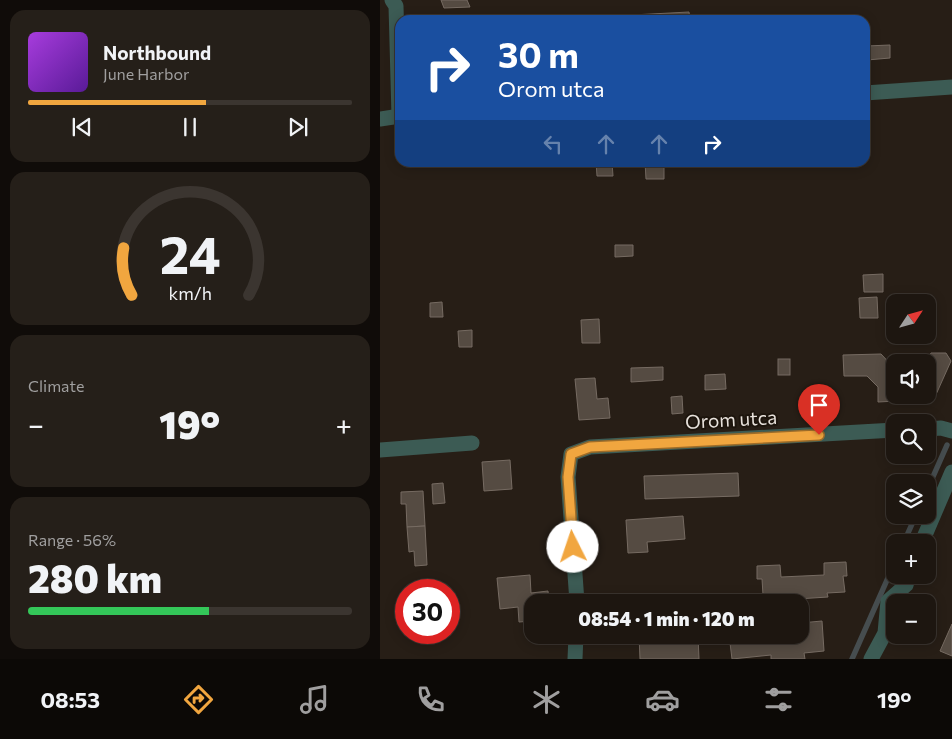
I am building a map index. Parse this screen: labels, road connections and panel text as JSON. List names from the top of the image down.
{
  "streets": {
    "street": ["Orom utca"]
  },
  "north": "top right",
  "page": {
    "turn": ["30 m", "Orom utca"],
    "song": ["Northbound", "June Harbor"],
    "map_buttons": ["+", "−"],
    "tile": [
      "Climate",
      ["Range · 56%", "280 km"]
    ],
    "heat": ["−", "19°", "+"],
    "limit": "30",
    "trip": "08:54 · 1 min · 120 m",
    "tabs": ["08:53", "19°"],
    "gauge": ["24", "km/h"]
  }
}
